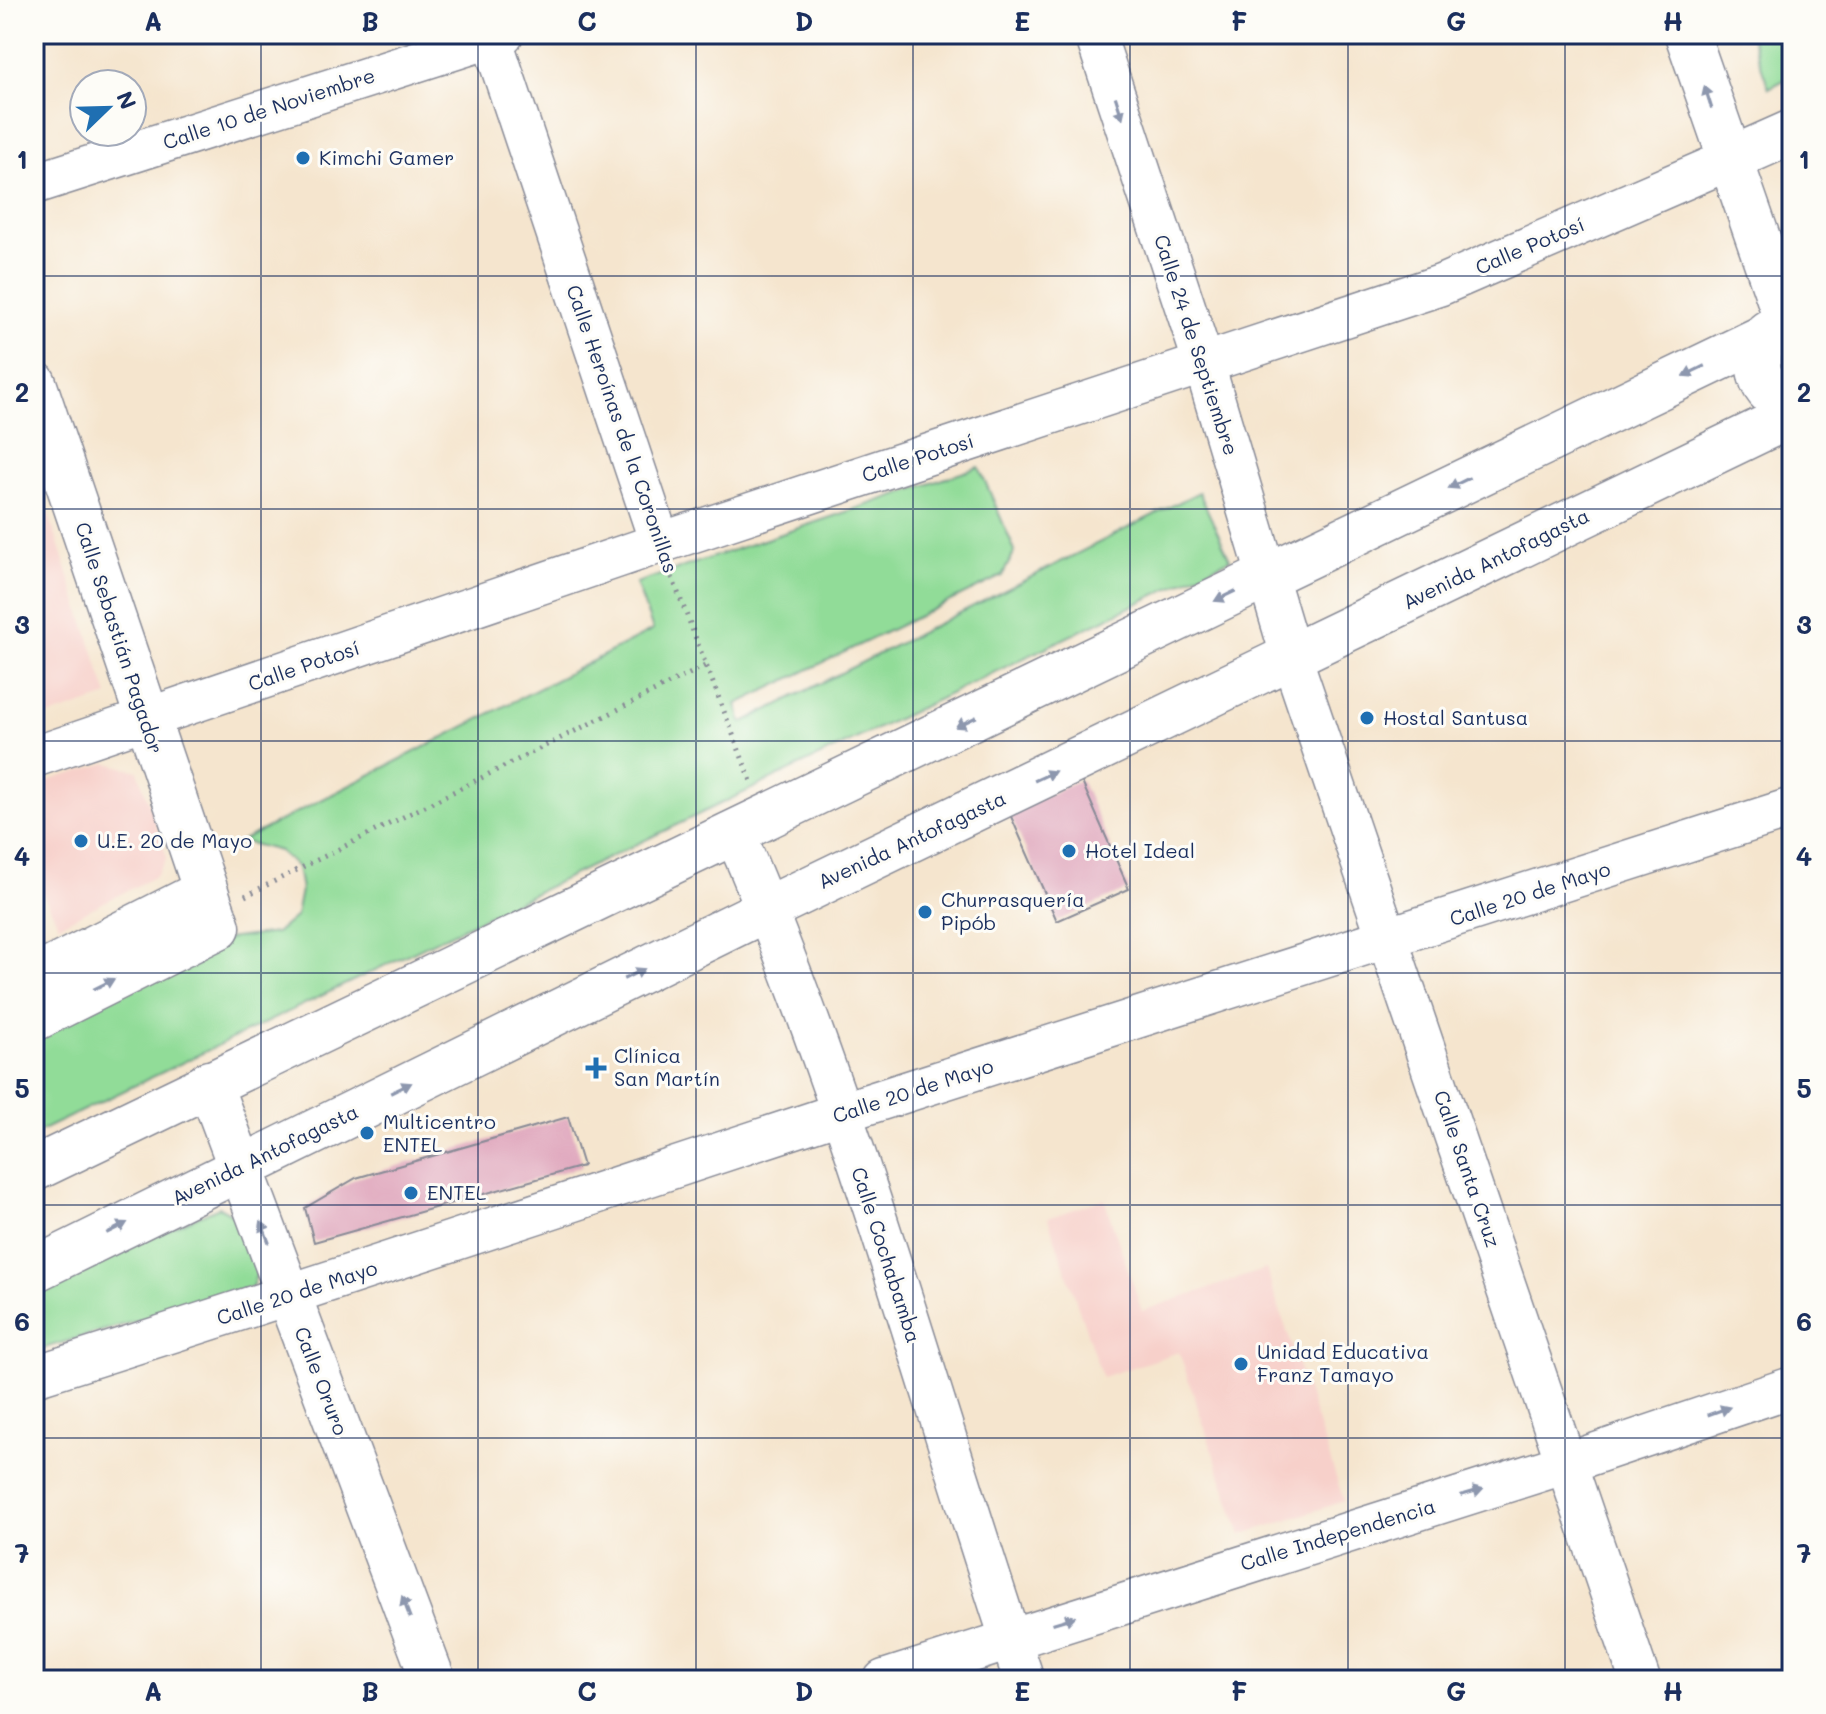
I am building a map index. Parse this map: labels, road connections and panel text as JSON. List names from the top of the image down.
{
  "streets": {
    "main road": [
      "Calle Potosí",
      "Avenida Antofagasta",
      "Calle Sebastián Pagador",
      "Calle Oruro"
    ],
    "street": [
      "Calle 10 de Noviembre",
      "Calle 24 de Septiembre",
      "Calle Heroínas de la Coronillas",
      "Calle 20 de Mayo",
      "Calle Santa Cruz",
      "Calle Cochabamba",
      "Calle Independencia"
    ]
  },
  "crossings": [
    ["Calle 10 de Noviembre", "Calle Heroínas de la Coronillas"],
    ["Calle Potosí", "Calle 24 de Septiembre"],
    ["Calle Potosí", "Calle Heroínas de la Coronillas"],
    ["Calle Potosí", "Calle Sebastián Pagador"],
    ["Calle 24 de Septiembre", "Avenida Antofagasta"],
    ["Calle 24 de Septiembre", "Calle Santa Cruz"],
    ["Calle Heroínas de la Coronillas", "Calle Cochabamba"],
    ["Avenida Antofagasta", "Calle Santa Cruz"],
    ["Avenida Antofagasta", "Calle Cochabamba"],
    ["Avenida Antofagasta", "Calle Oruro"],
    ["Calle 20 de Mayo", "Calle Santa Cruz"],
    ["Calle 20 de Mayo", "Calle Cochabamba"],
    ["Calle 20 de Mayo", "Calle Oruro"],
    ["Calle Santa Cruz", "Calle Independencia"],
    ["Calle Cochabamba", "Calle Independencia"]
  ],
  "one_way": ["Calle 24 de Septiembre", "Calle Oruro", "Calle Independencia"],
  "places": {
    "other": [
      "Kimchi Gamer",
      "Hostal Santusa",
      "U.E. 20 de Mayo",
      "Hotel Ideal",
      "Churrasquería Pipób",
      "Multicentro ENTEL",
      "ENTEL",
      "Unidad Educativa Franz Tamayo"
    ],
    "health": ["Clínica San Martín"]
  },
  "north": "top right",
  "grid": {
    "columns": [
      "A",
      "B",
      "C",
      "D",
      "E",
      "F",
      "G",
      "H"
    ],
    "rows": [
      "1",
      "2",
      "3",
      "4",
      "5",
      "6",
      "7"
    ]
  }
}
